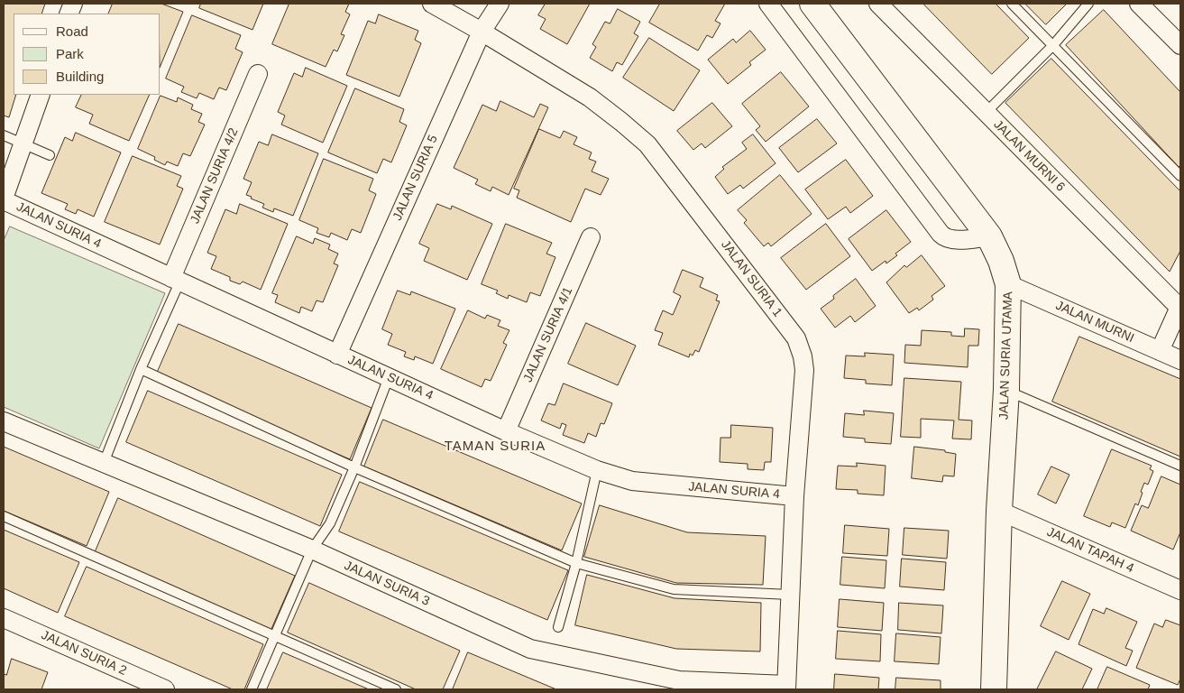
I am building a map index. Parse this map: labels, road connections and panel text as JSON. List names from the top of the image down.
{
  "streets": {
    "main road": ["JALAN SURIA UTAMA"],
    "street": [
      "JALAN MURNI 6",
      "JALAN SURIA 4/2",
      "JALAN SURIA 5",
      "JALAN SURIA 4",
      "JALAN SURIA 1",
      "JALAN MURNI",
      "JALAN SURIA 4/1",
      "JALAN TAPAH 4",
      "JALAN SURIA 3",
      "JALAN SURIA 2"
    ]
  },
  "crossings": [
    ["JALAN SURIA 4/2", "JALAN SURIA 4"],
    ["JALAN SURIA 5", "JALAN SURIA 4"],
    ["JALAN SURIA 5", "JALAN SURIA 1"],
    ["JALAN SURIA 4", "JALAN SURIA 1"],
    ["JALAN SURIA 4", "JALAN SURIA 4/1"],
    ["JALAN SURIA 1", "JALAN SURIA 3"],
    ["JALAN MURNI", "JALAN SURIA UTAMA"],
    ["JALAN SURIA UTAMA", "JALAN TAPAH 4"]
  ],
  "districts": ["TAMAN SURIA"],
  "legend": ["Road", "Park", "Building"]
}
